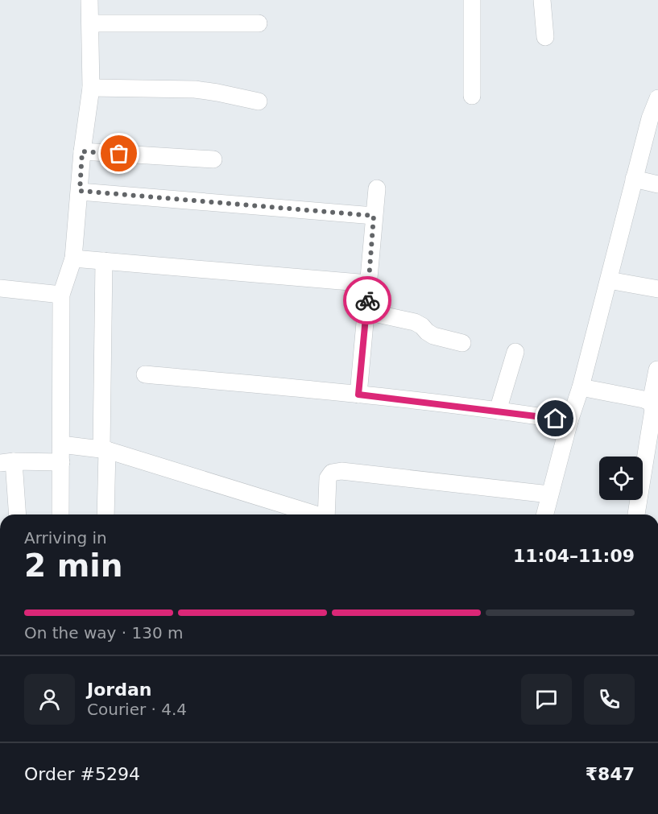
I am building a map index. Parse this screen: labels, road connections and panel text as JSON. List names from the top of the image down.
{
  "page": {
    "heading": ["2 min", "Arriving in", "11:04–11:09"],
    "panel": [
      "Jordan",
      "Courier · 4.4",
      "Order #5294",
      "₹847"
    ],
    "bar": "On the way · 130 m"
  }
}
